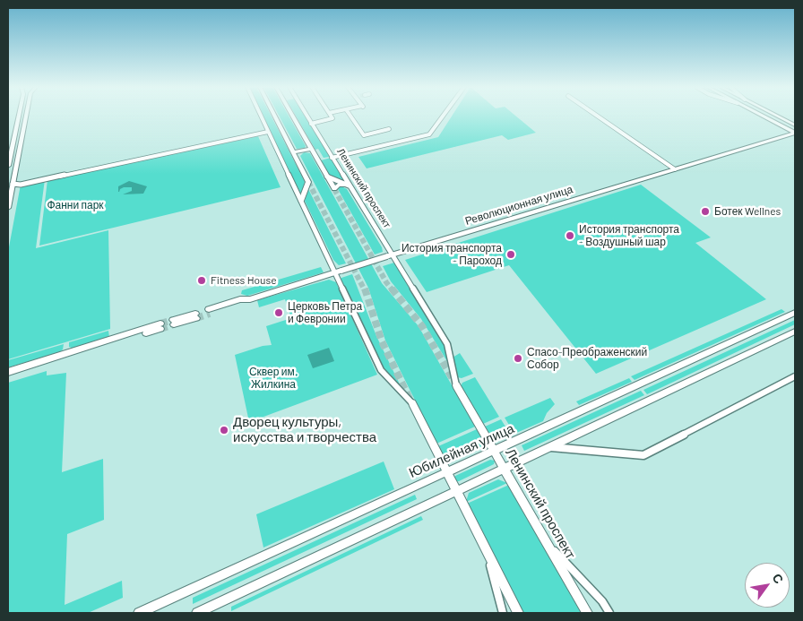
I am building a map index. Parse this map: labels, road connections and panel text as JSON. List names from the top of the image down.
{
  "streets": {
    "main road": ["Ленинский проспект", "Революционная улица", "Юбилейная улица"]
  },
  "crossings": [
    ["Ленинский проспект", "Революционная улица"],
    ["Ленинский проспект", "Юбилейная улица"]
  ],
  "parks": ["Фанни парк", "Сквер им. Жилкина"],
  "places": [
    "Ботек Wellnes",
    "История транспорта - Воздушный шар",
    "История транспорта - Пароход",
    "Fitness House",
    "Церковь Петра и Февронии",
    "Спасо-Преображенский Собор",
    "Дворец культуры, искусства и творчества"
  ],
  "north": "top right"
}
